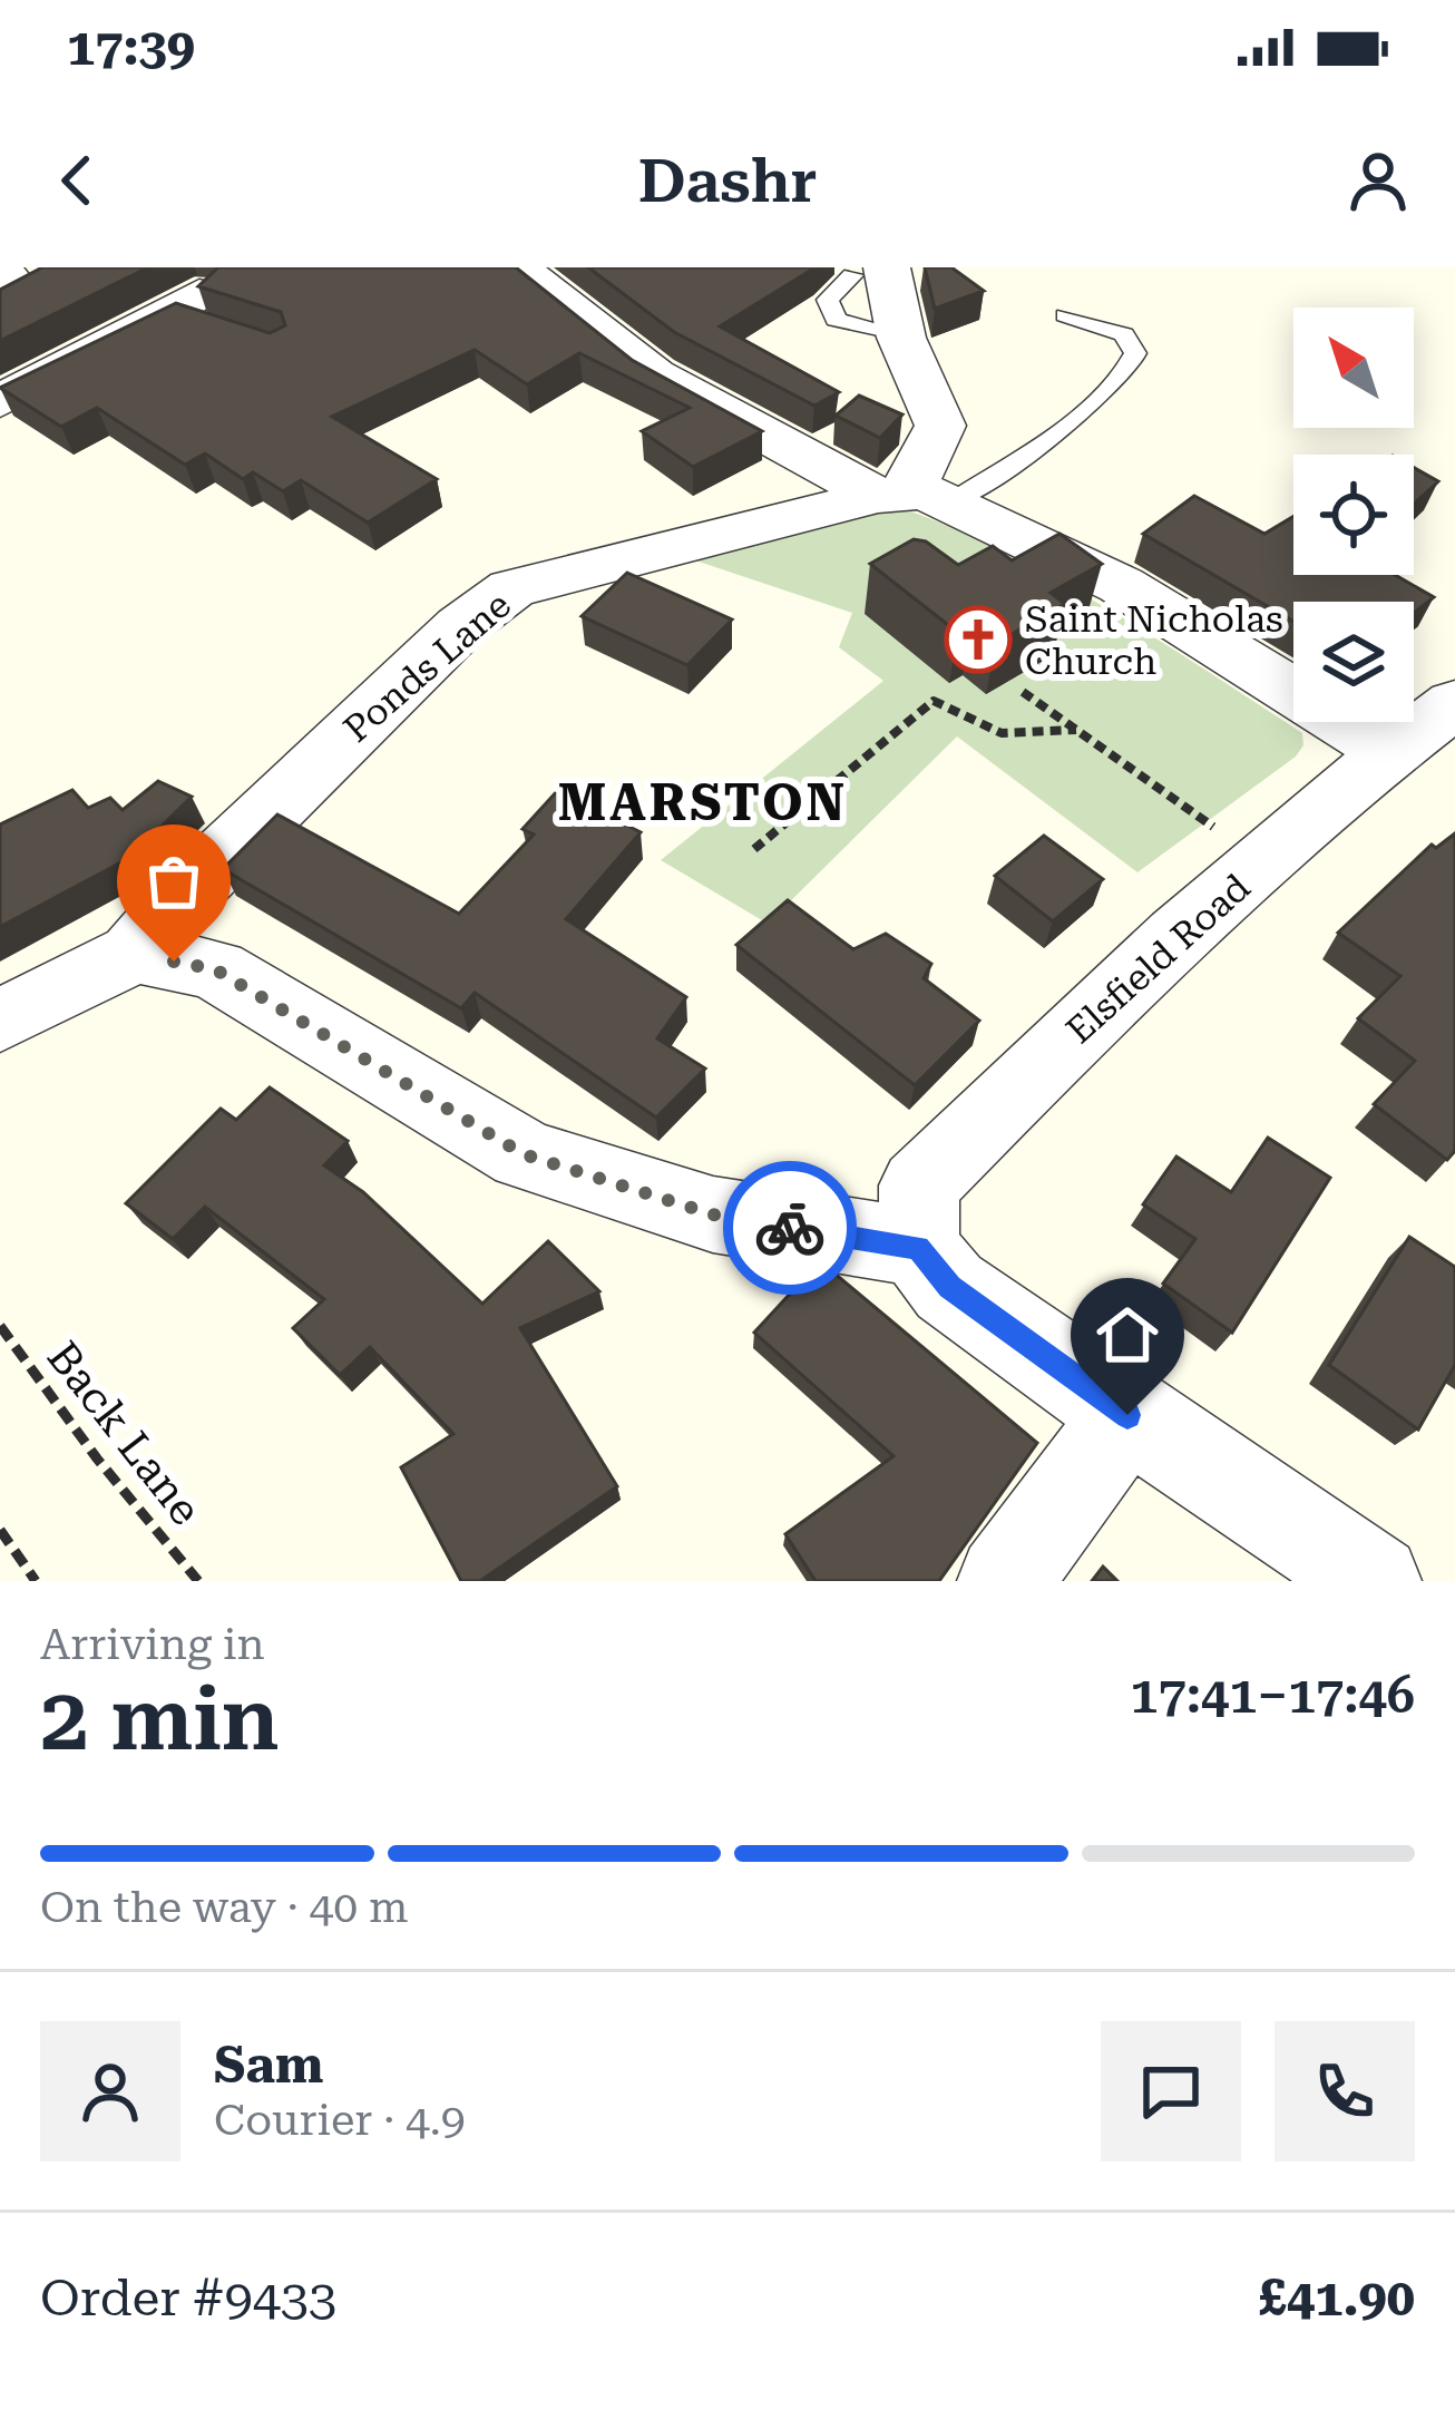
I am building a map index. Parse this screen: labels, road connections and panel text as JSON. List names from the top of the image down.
{
  "streets": {
    "street": ["Ponds Lane", "Elsfield Road"],
    "path": ["Back Lane"]
  },
  "districts": ["MARSTON"],
  "places": {
    "church": ["Saint Nicholas Church"]
  },
  "north": "top left",
  "page": {
    "status": "17:39",
    "header": "Dashr",
    "heading": ["2 min", "Arriving in", "17:41–17:46"],
    "panel": [
      "Sam",
      "Courier · 4.9",
      "Order #9433",
      "£41.90"
    ],
    "bar": "On the way · 40 m"
  }
}
